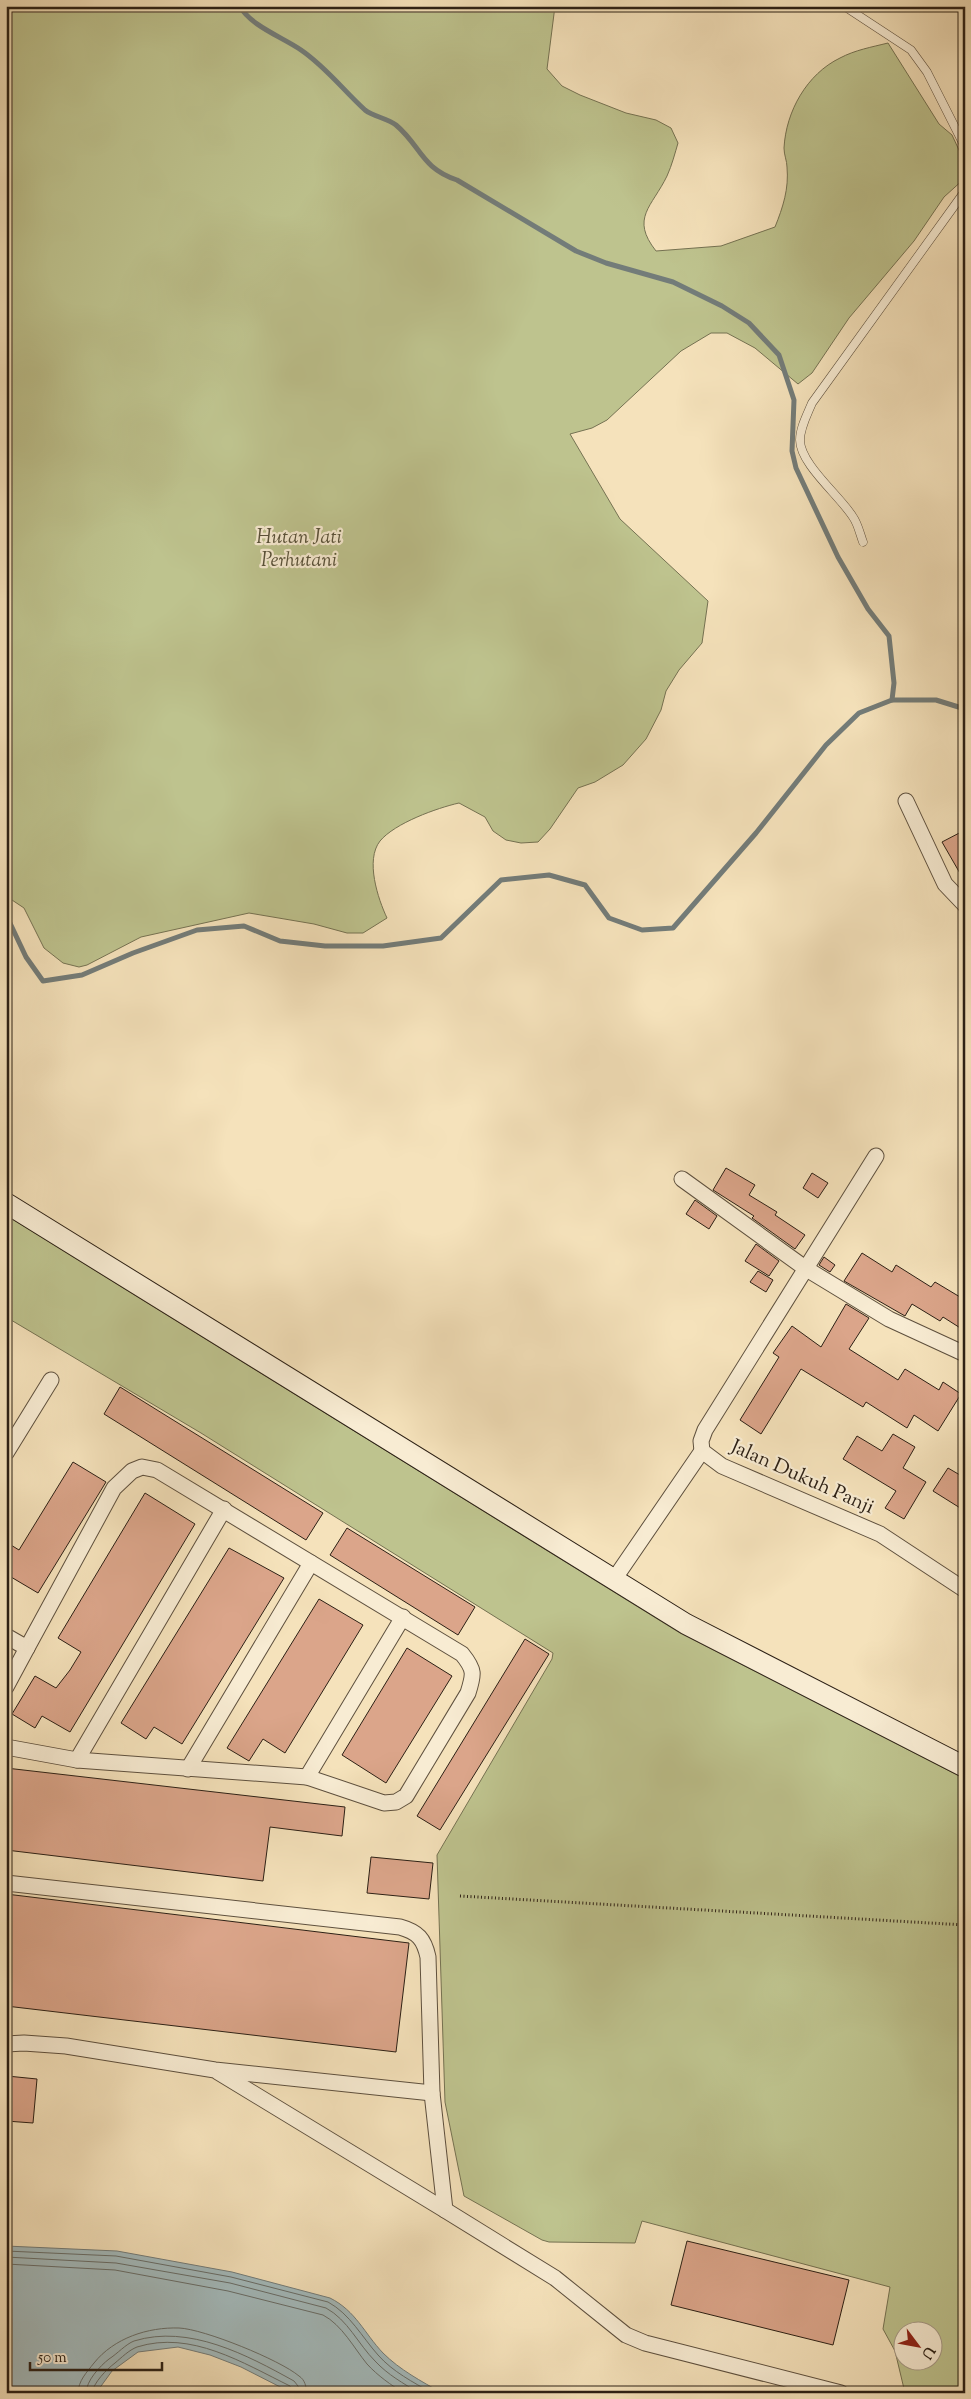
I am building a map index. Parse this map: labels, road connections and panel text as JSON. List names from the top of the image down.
{
  "streets": {
    "street": ["Jalan Dukuh Panji"]
  },
  "parks": ["Hutan Jati Perhutani"],
  "scale_bar": "50 m",
  "north": "bottom right"
}
